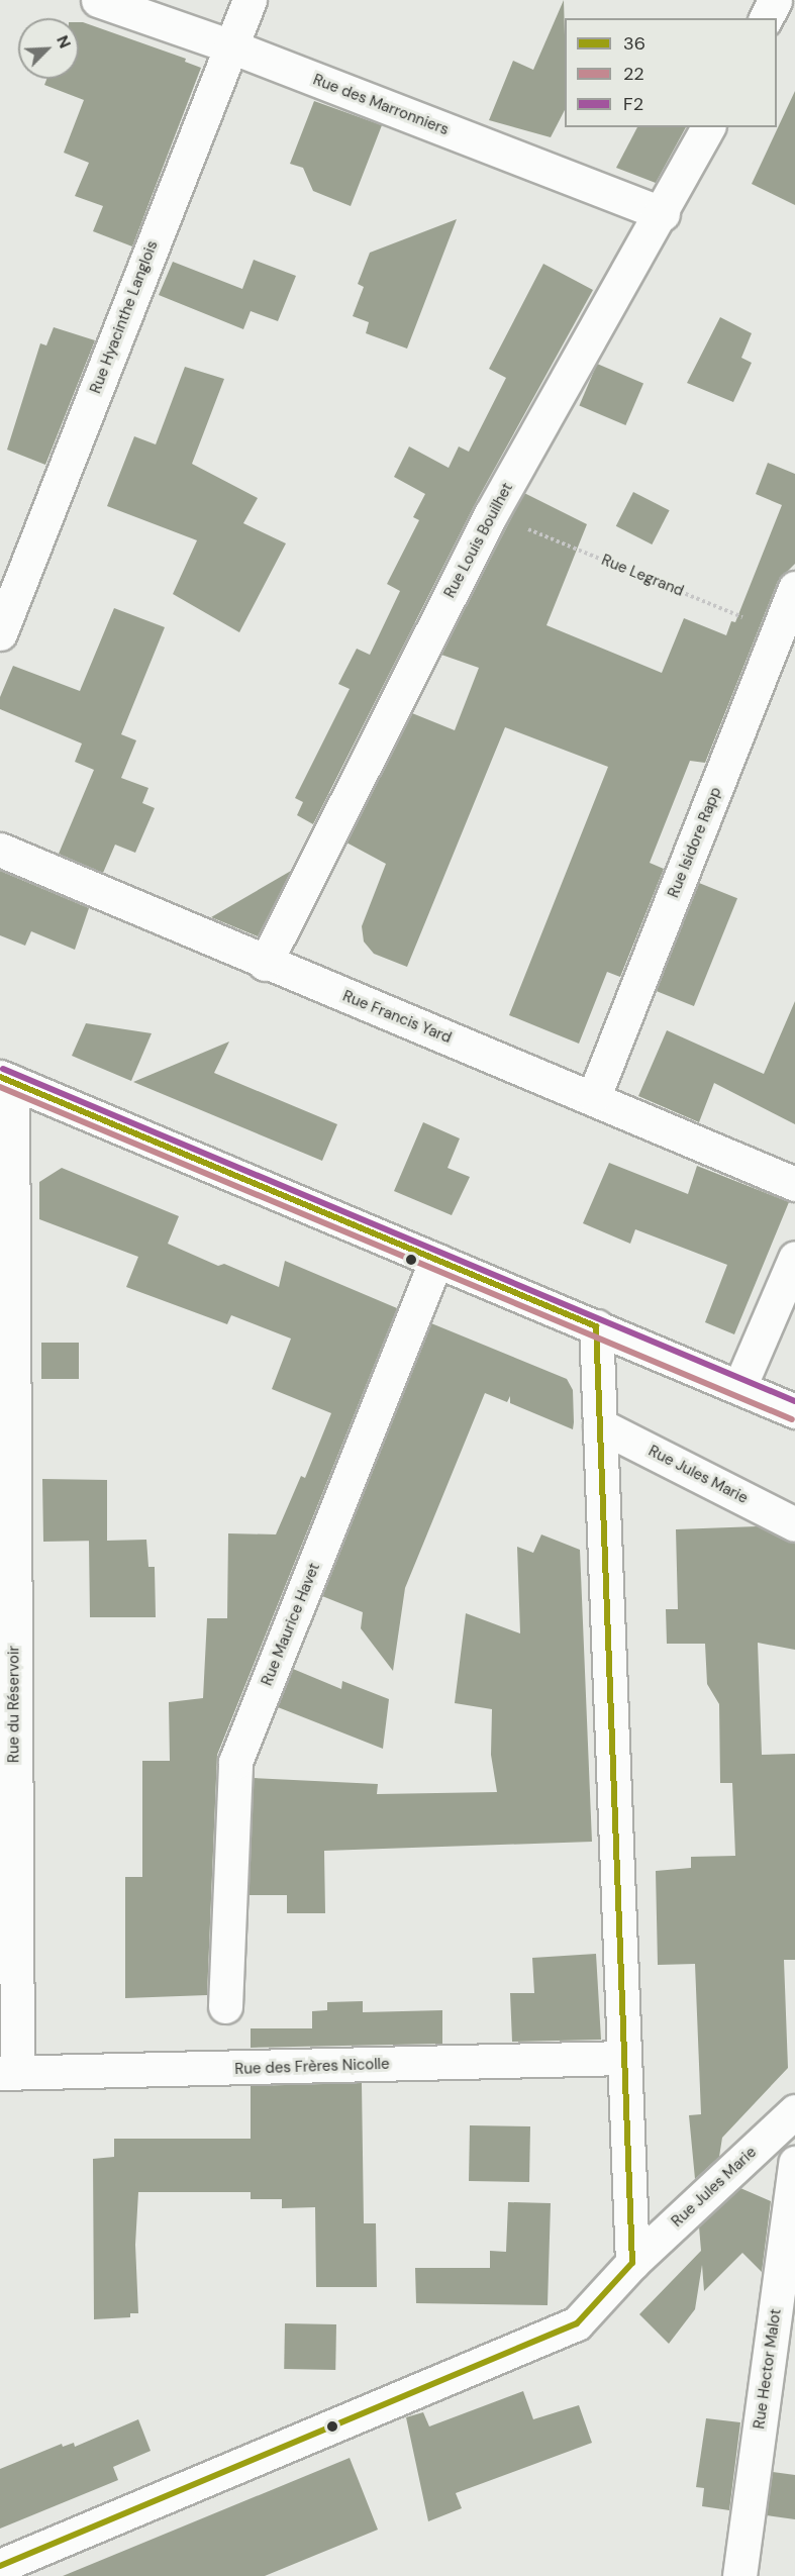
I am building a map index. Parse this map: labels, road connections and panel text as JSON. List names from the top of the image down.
{
  "streets": {
    "street": [
      "Rue des Marronniers",
      "Rue Hyacinthe Langlois",
      "Rue Louis Bouilhet",
      "Rue Isidore Rapp",
      "Rue Francis Yard",
      "Rue Jules Marie",
      "Rue Maurice Havet",
      "Rue du Réservoir",
      "Rue des Frères Nicolle",
      "Rue Hector Malot"
    ],
    "path": ["Rue Legrand"]
  },
  "crossings": [
    ["Rue des Marronniers", "Rue Hyacinthe Langlois"],
    ["Rue des Marronniers", "Rue Louis Bouilhet"],
    ["Rue Louis Bouilhet", "Rue Legrand"],
    ["Rue Louis Bouilhet", "Rue Francis Yard"],
    ["Rue Legrand", "Rue Isidore Rapp"],
    ["Rue Isidore Rapp", "Rue Francis Yard"],
    ["Rue du Réservoir", "Rue des Frères Nicolle"]
  ],
  "lines": ["transit line F2", "transit line 36", "transit line 22"],
  "legend": ["36", "22", "F2"],
  "north": "top right"
}
